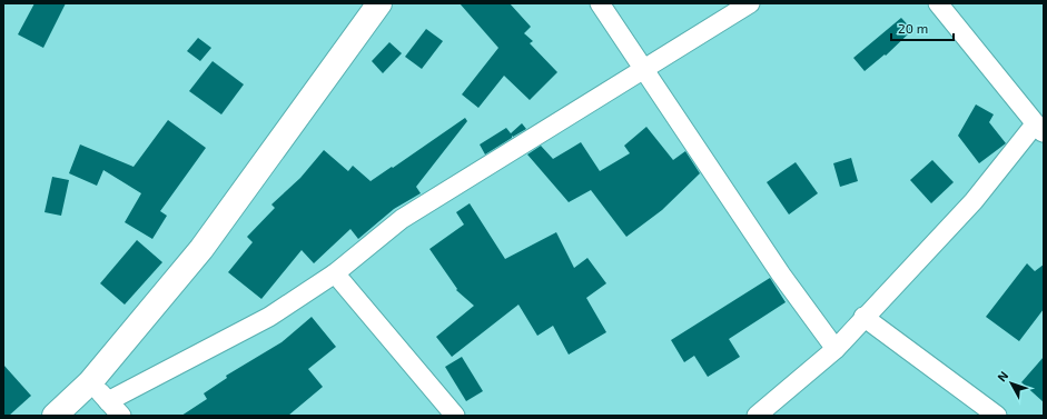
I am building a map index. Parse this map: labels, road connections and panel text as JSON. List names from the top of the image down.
{
  "scale_bar": "20 m",
  "north": "top left"
}
